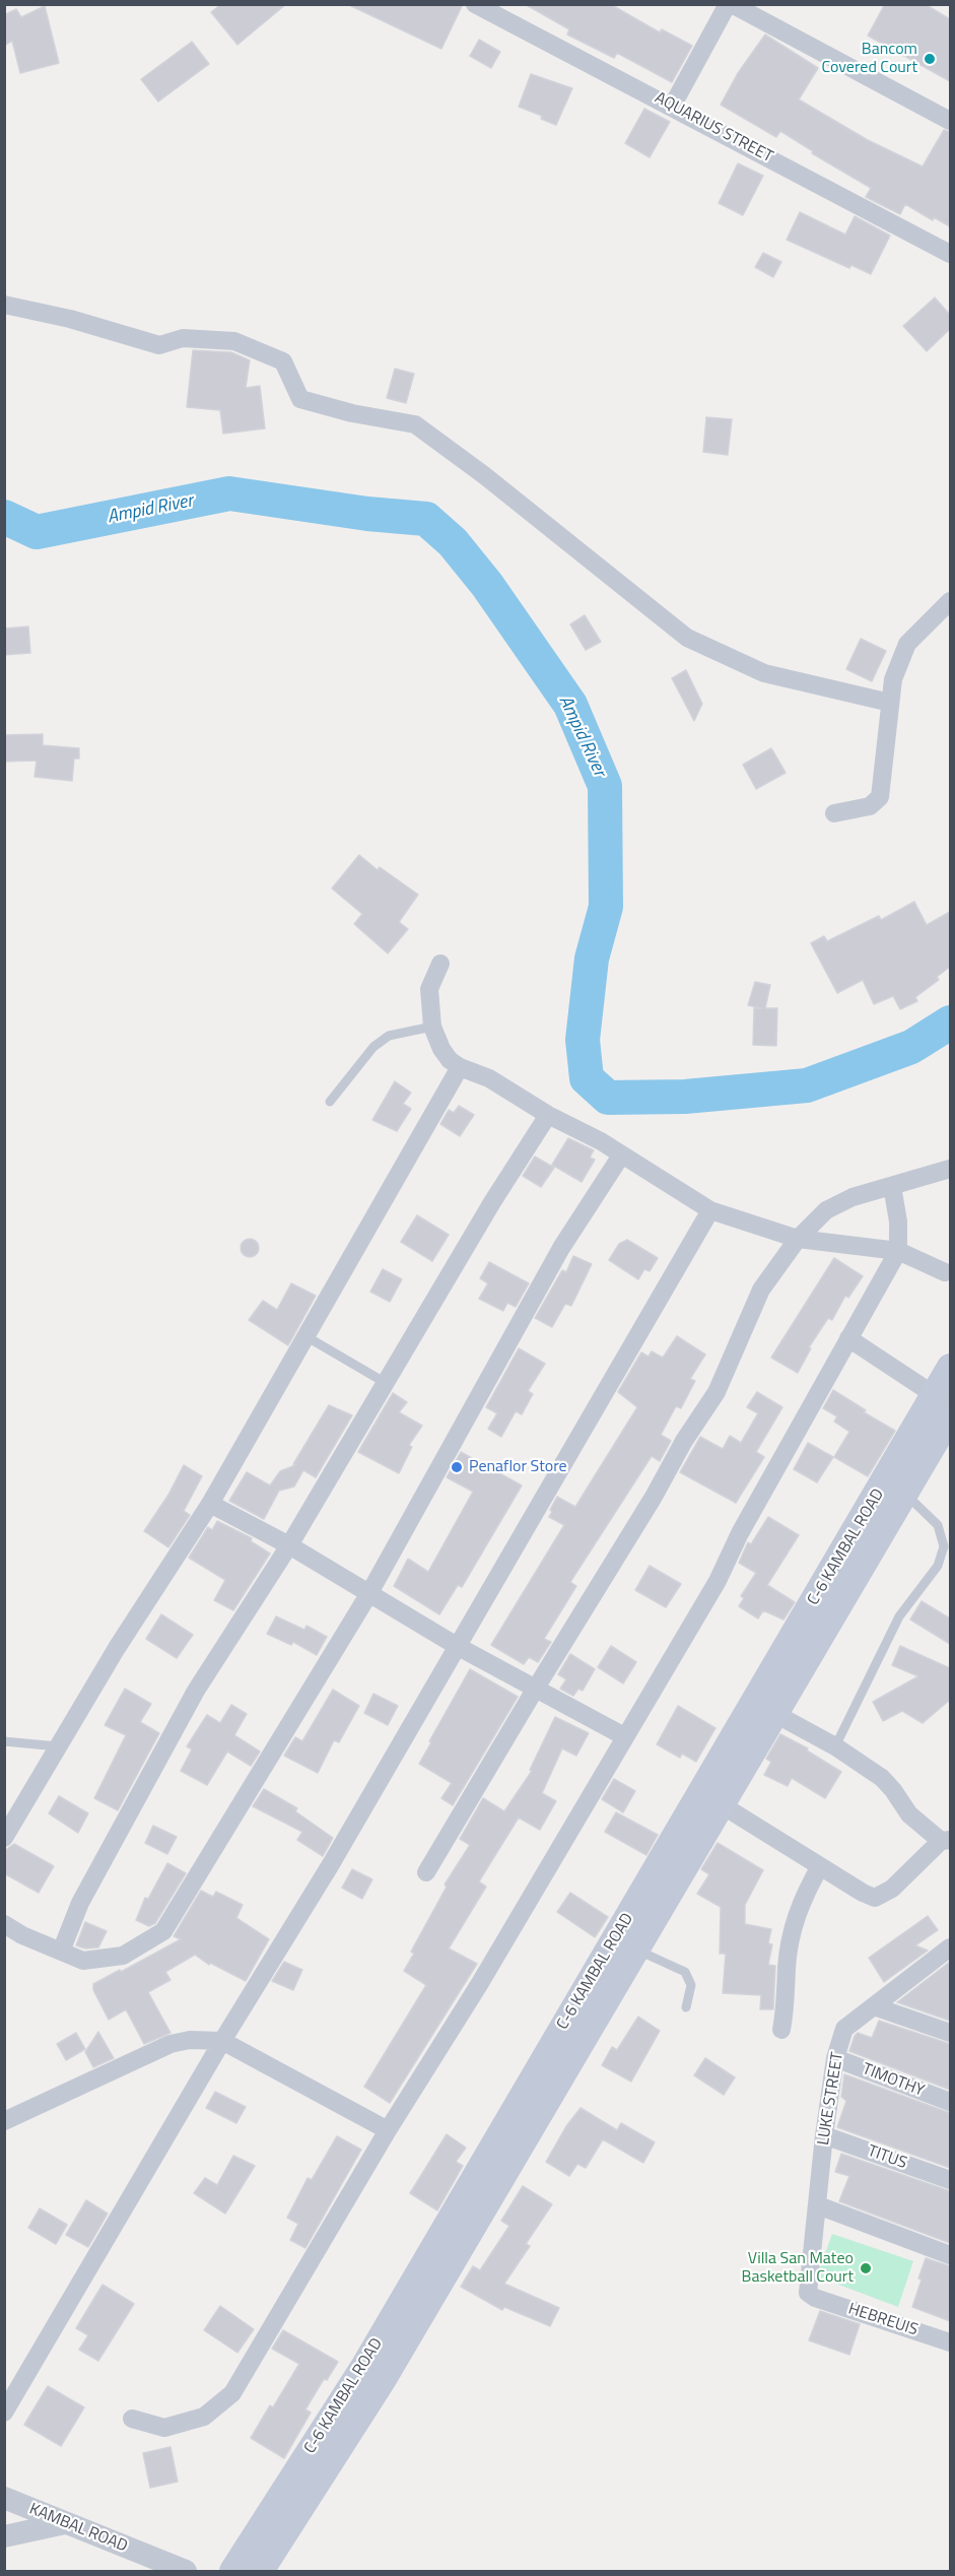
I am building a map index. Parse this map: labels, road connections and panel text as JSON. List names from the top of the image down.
{
  "streets": {
    "main road": ["C-6 KAMBAL ROAD"],
    "street": [
      "AQUARIUS STREET",
      "TIMOTHY",
      "LUKE STREET",
      "TITUS",
      "HEBREUIS",
      "KAMBAL ROAD"
    ]
  },
  "crossings": [
    ["TIMOTHY", "LUKE STREET"],
    ["LUKE STREET", "TITUS"],
    ["LUKE STREET", "HEBREUIS"]
  ],
  "water": ["Ampid River"],
  "places": ["Bancom Covered Court", "Penaflor Store", "Villa San Mateo Basketball Court"]
}
